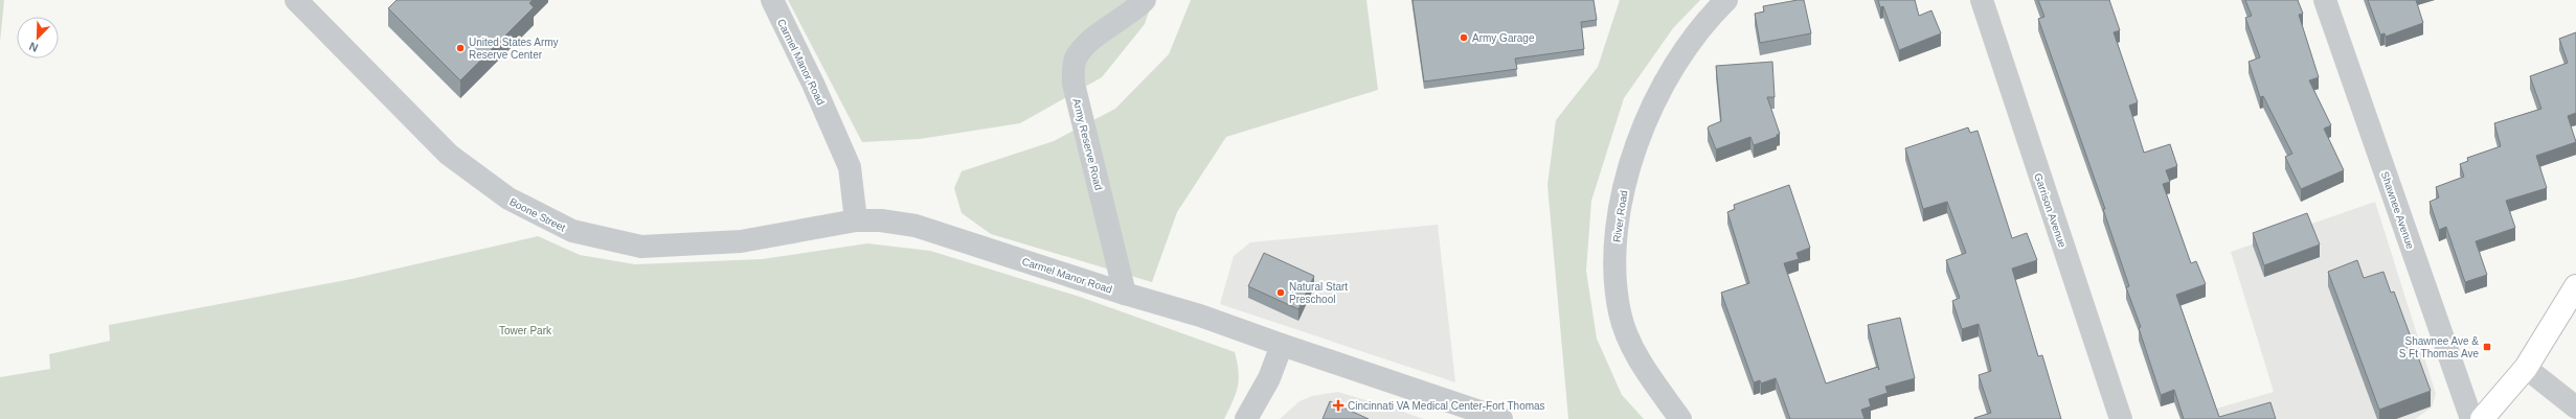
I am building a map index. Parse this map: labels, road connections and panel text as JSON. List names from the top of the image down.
{
  "streets": {
    "street": [
      "Carmel Manor Road",
      "Army Reserve Road",
      "Garrison Avenue",
      "Shawnee Avenue",
      "Boone Street",
      "River Road"
    ]
  },
  "crossings": [
    ["Carmel Manor Road", "Army Reserve Road"],
    ["Carmel Manor Road", "Boone Street"]
  ],
  "parks": ["Tower Park"],
  "places": {
    "other": ["Army Garage", "United States Army Reserve Center", "Natural Start Preschool"],
    "transit": ["Shawnee Ave & S Ft Thomas Ave"],
    "health": ["Cincinnati VA Medical Center-Fort Thomas"]
  },
  "north": "bottom left"
}
